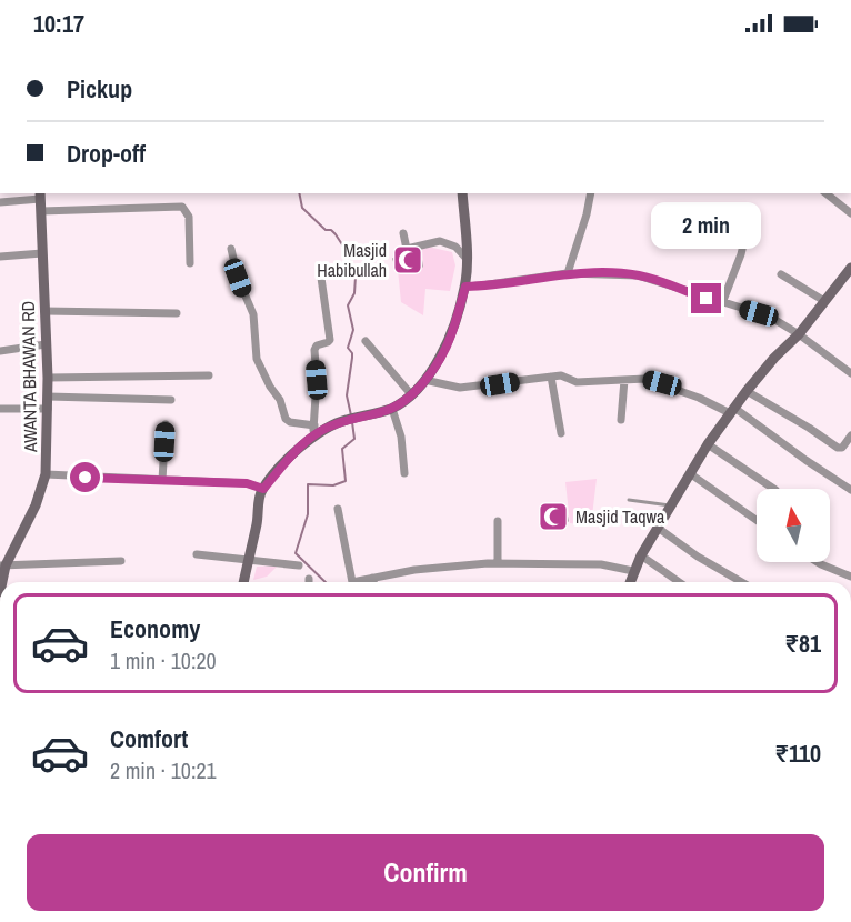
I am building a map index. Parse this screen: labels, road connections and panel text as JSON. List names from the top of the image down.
{
  "streets": {
    "street": ["AWANTA BHAWAN RD"]
  },
  "places": {
    "mosque": ["Masjid Habibullah", "Masjid Taqwa"]
  },
  "north": "top",
  "page": {
    "status": "10:17",
    "banner": ["Pickup", "Drop-off"],
    "bubble": "2 min",
    "list": [
      {
        "name": "Economy",
        "note": "1 min · 10:20",
        "value": "₹81"
      },
      {
        "name": "Comfort",
        "note": "2 min · 10:21",
        "value": "₹110"
      }
    ],
    "buttons": "Confirm"
  }
}
